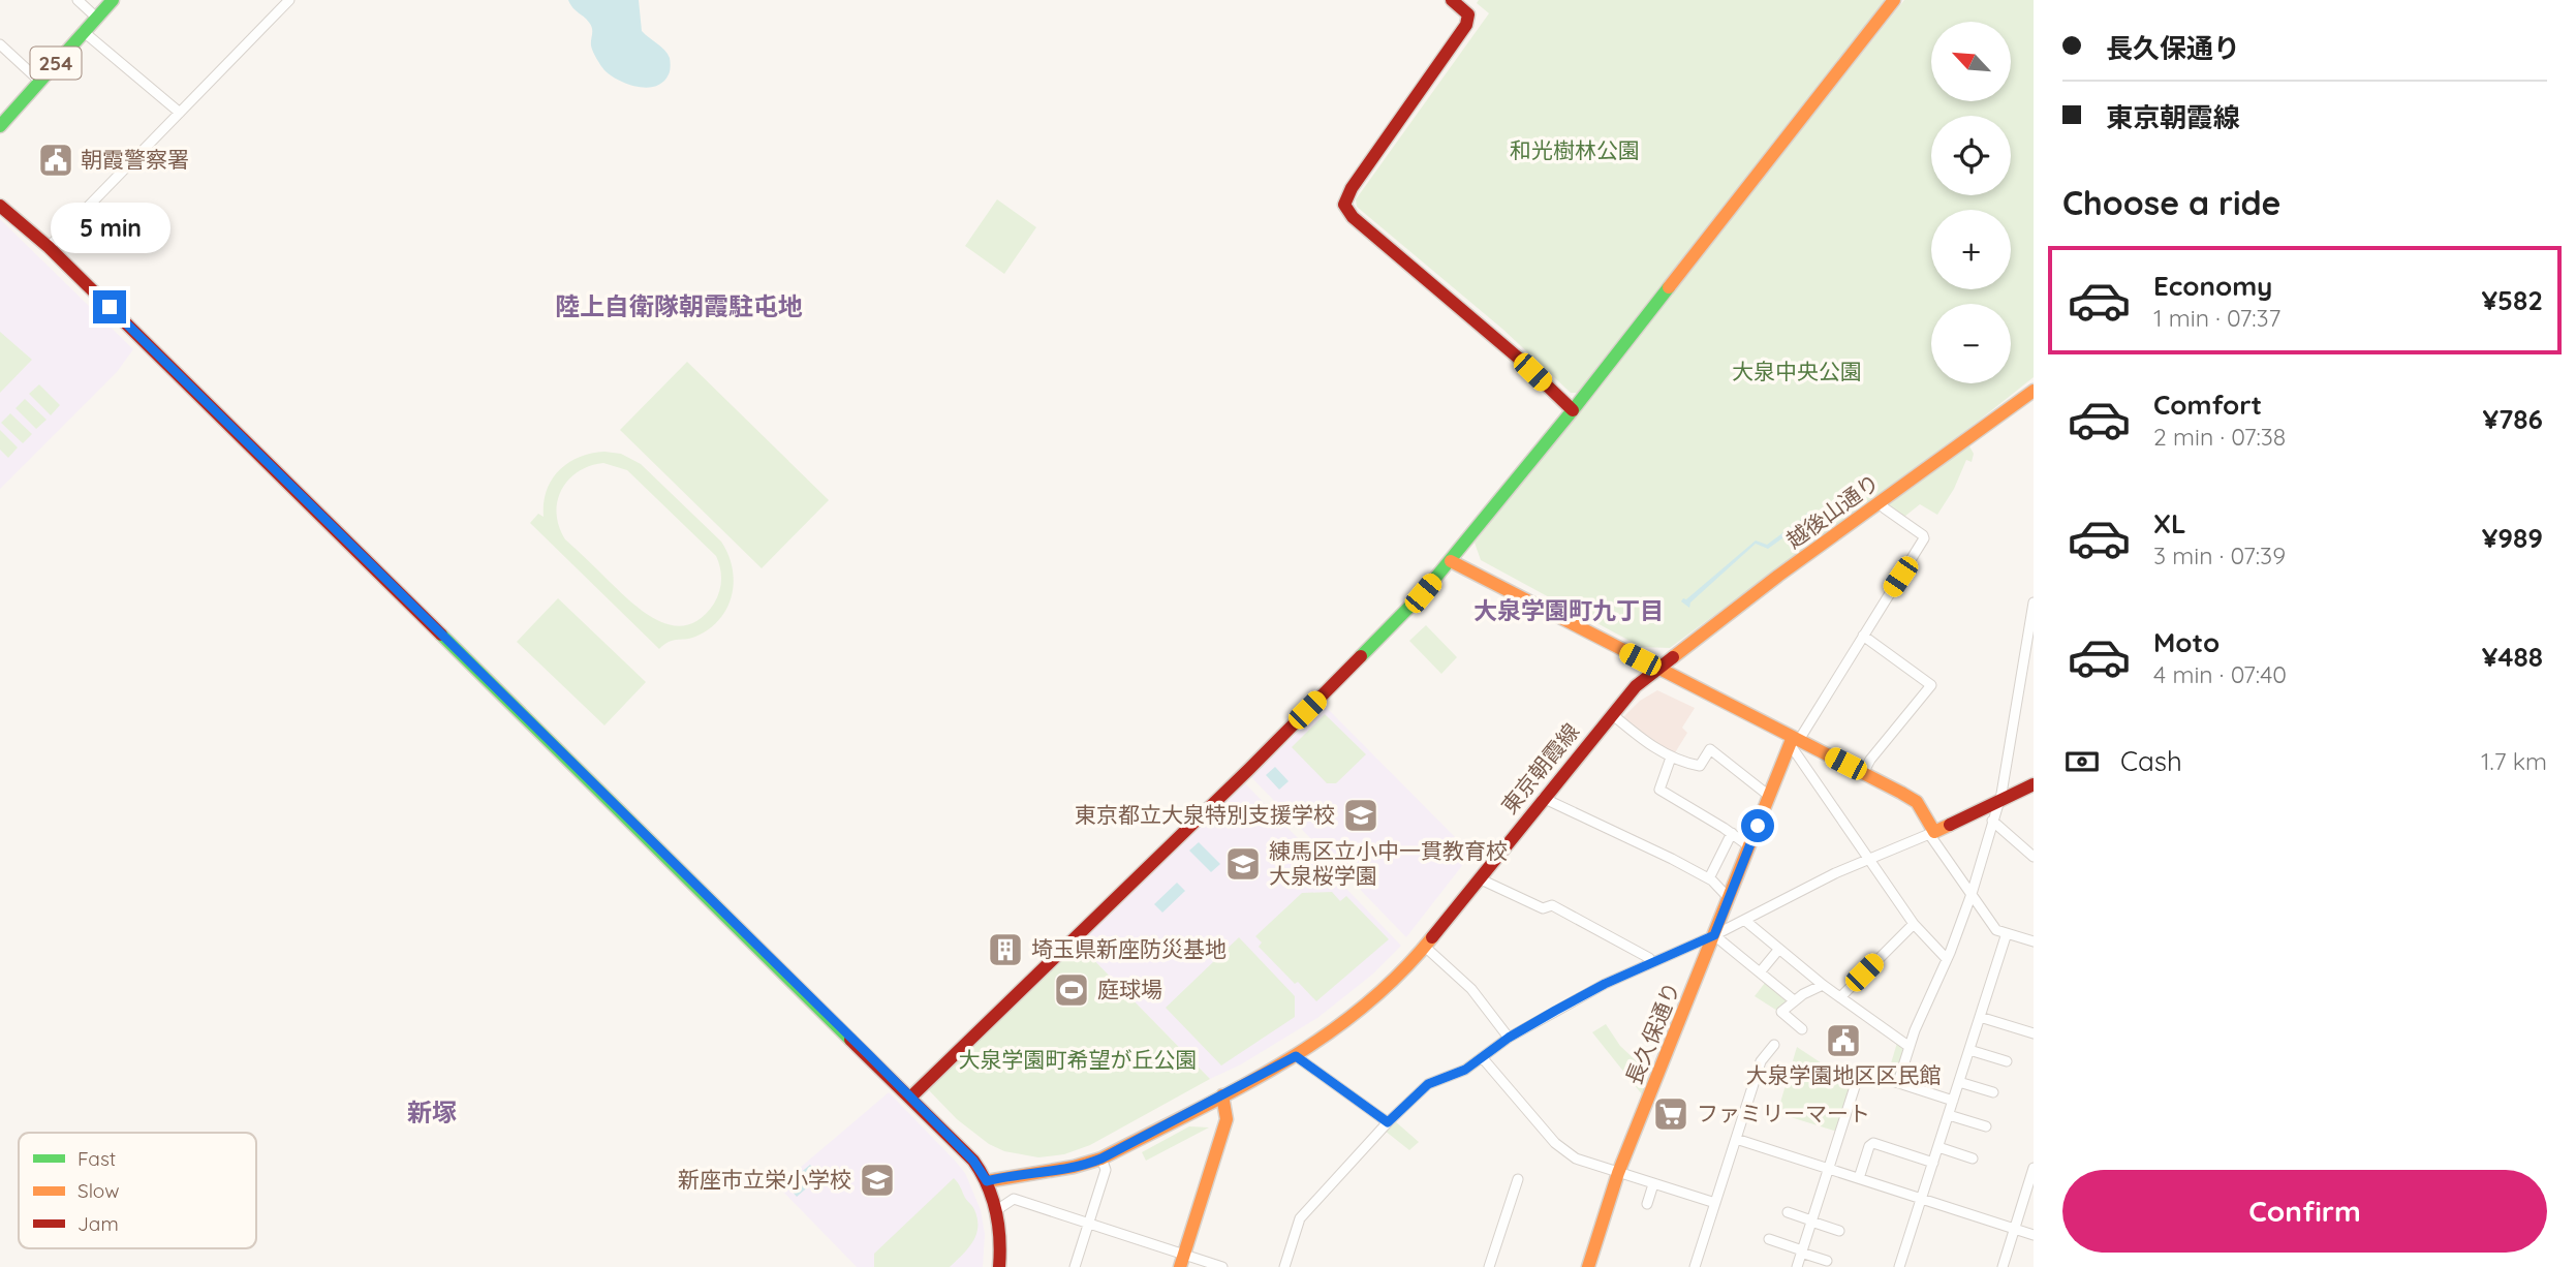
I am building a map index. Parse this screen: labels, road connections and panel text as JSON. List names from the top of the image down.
{
  "streets": {
    "main road": [
      "254",
      "越後山通り",
      "東京朝霞線",
      "長久保通り"
    ]
  },
  "crossings": [
    ["越後山通り", "東京朝霞線"]
  ],
  "districts": ["陸上自衛隊朝霞駐屯地", "大泉学園町九丁目", "新塚"],
  "parks": ["和光樹林公園", "大泉中央公園", "大泉学園町希望が丘公園"],
  "places": {
    "public building": ["朝霞警察署", "大泉学園地区区民館"],
    "school or university": ["東京都立大泉特別支援学校", "練馬区立小中一貫教育校 大泉桜学園", "新座市立栄小学校"],
    "building": ["埼玉県新座防災基地"],
    "sports": ["庭球場"],
    "supermarket": ["ファミリーマート"]
  },
  "legend": ["Fast", "Slow", "Jam"],
  "north": "top left",
  "page": {
    "banner": ["長久保通り", "東京朝霞線"],
    "map_buttons": ["+", "−"],
    "heading": "Choose a ride",
    "bubble": "5 min",
    "list": [
      {
        "name": "Economy",
        "note": "1 min · 07:37",
        "value": "¥582"
      },
      {
        "name": "Comfort",
        "note": "2 min · 07:38",
        "value": "¥786"
      },
      {
        "name": "XL",
        "note": "3 min · 07:39",
        "value": "¥989"
      },
      {
        "name": "Moto",
        "note": "4 min · 07:40",
        "value": "¥488"
      }
    ],
    "pay": ["Cash", "1.7 km"],
    "buttons": "Confirm"
  }
}
